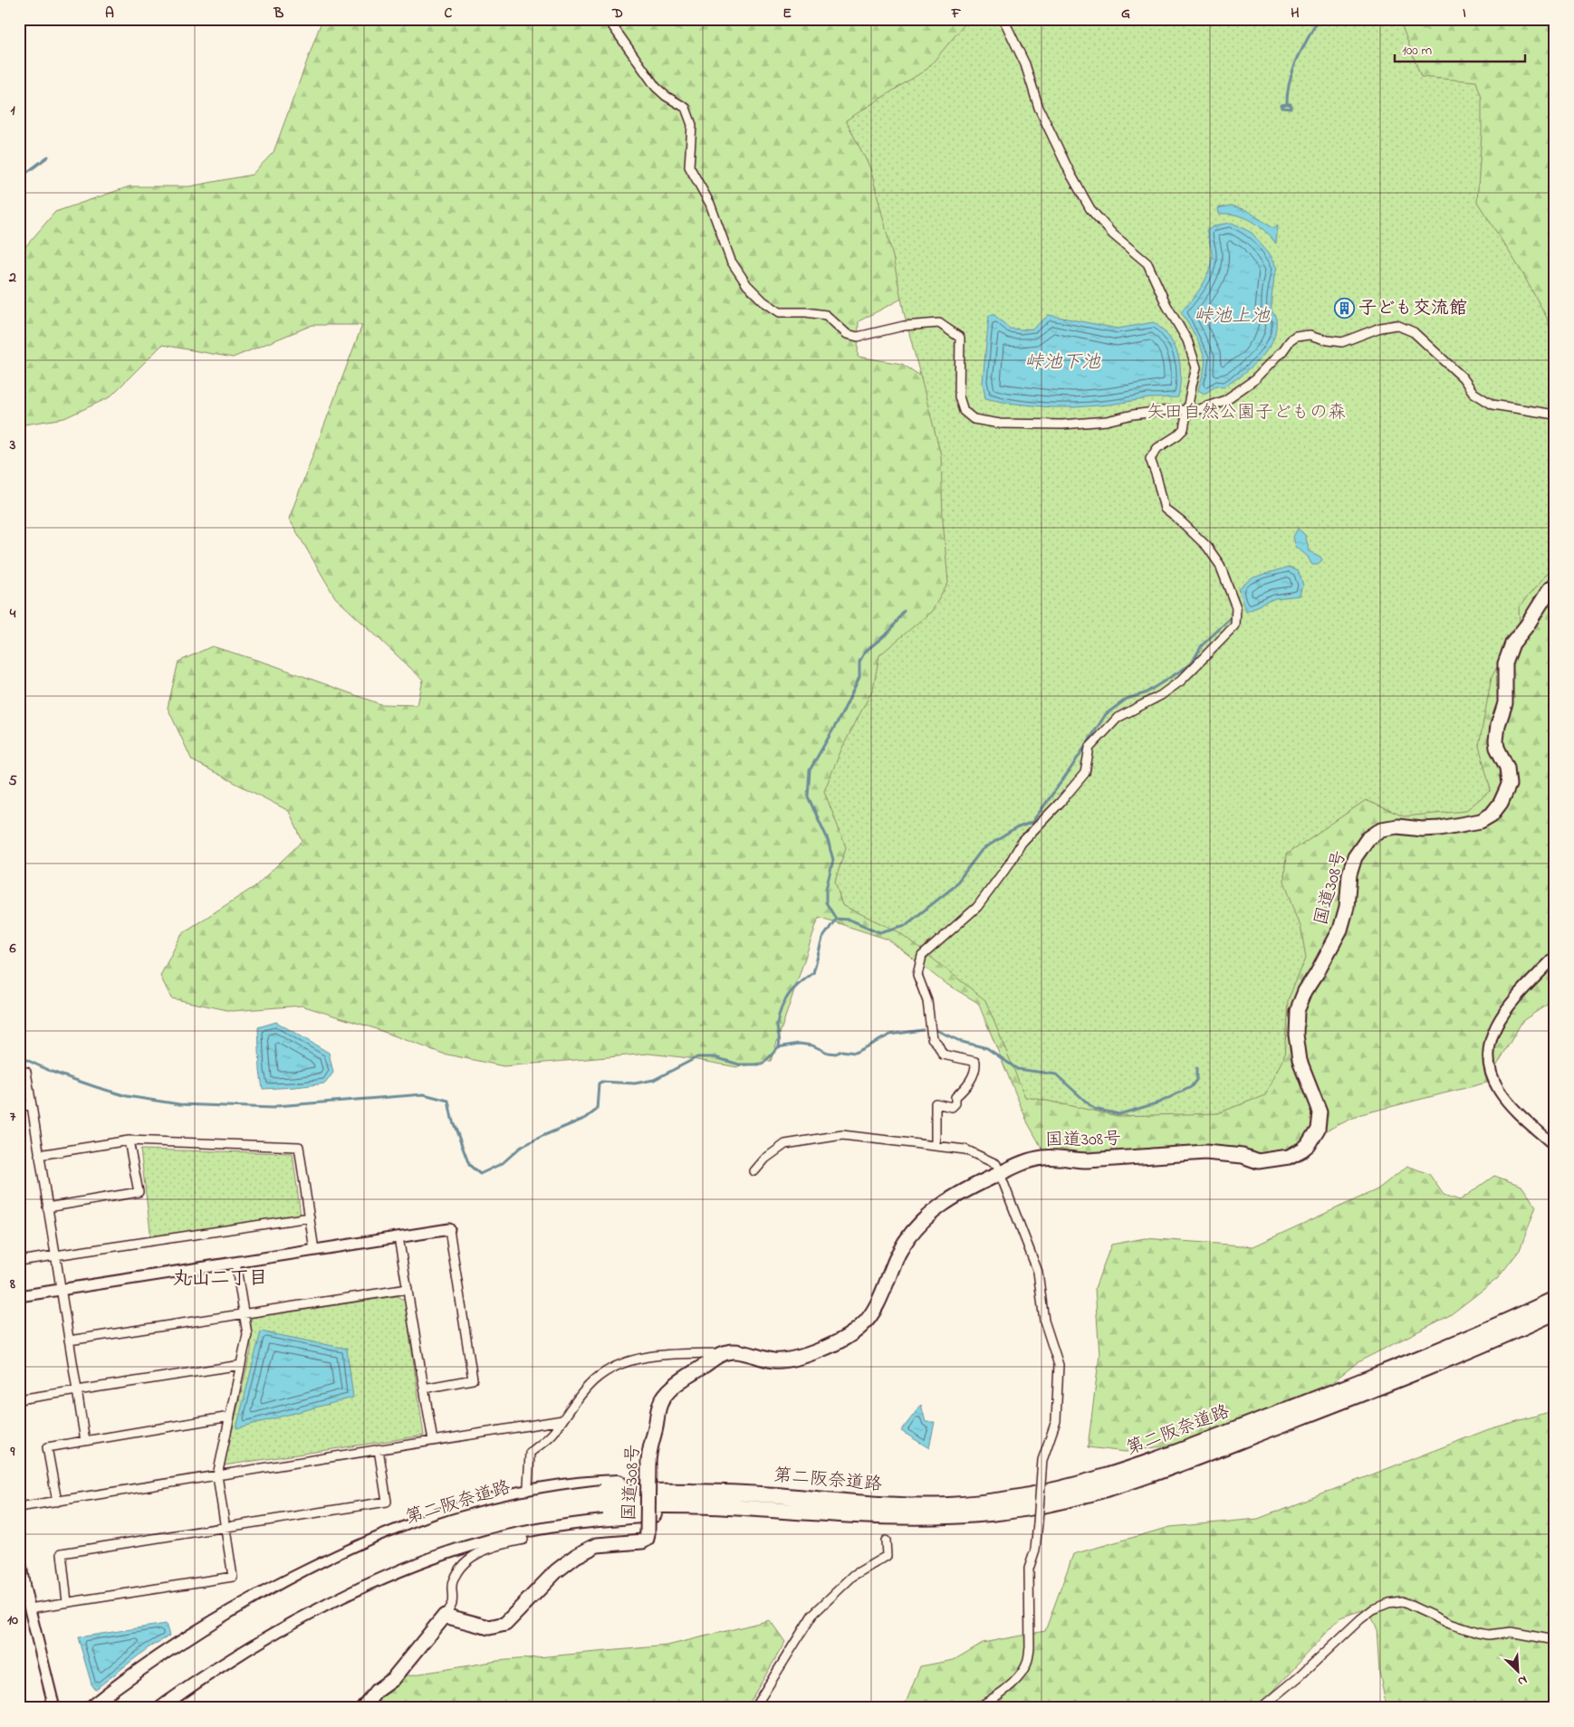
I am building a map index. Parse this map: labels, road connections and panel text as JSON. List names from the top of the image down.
{
  "streets": {
    "highway": ["国道308号", "第二阪奈道路"]
  },
  "districts": ["丸山二丁目"],
  "water": ["峠池上池", "峠池下池"],
  "parks": ["矢田自然公園子どもの森"],
  "places": {
    "building": ["子ども交流館"]
  },
  "scale_bar": "100 m",
  "north": "bottom right",
  "grid": {
    "columns": [
      "A",
      "B",
      "C",
      "D",
      "E",
      "F",
      "G",
      "H",
      "I"
    ],
    "rows": [
      "1",
      "2",
      "3",
      "4",
      "5",
      "6",
      "7",
      "8",
      "9",
      "10"
    ]
  }
}
